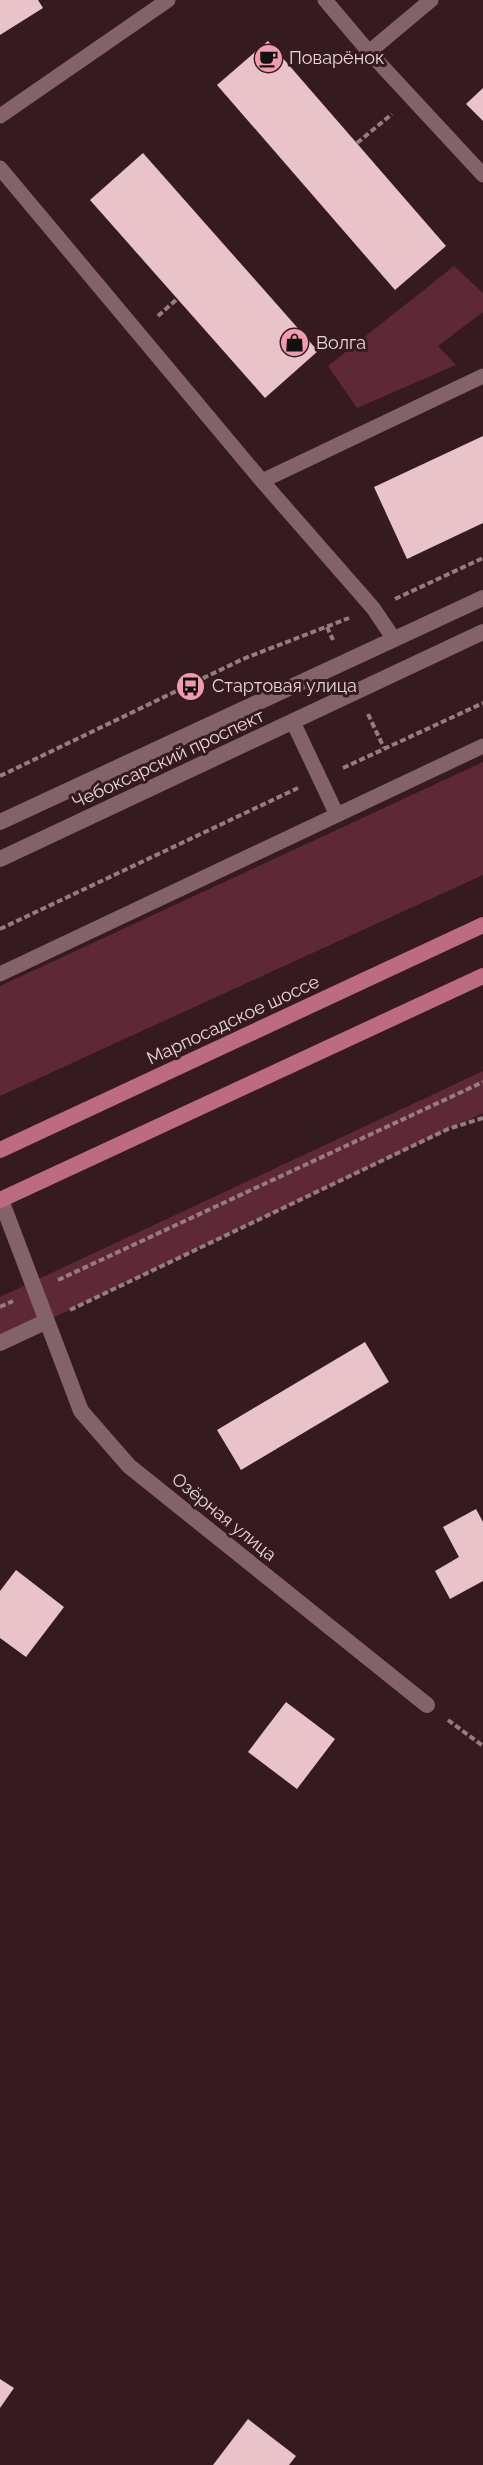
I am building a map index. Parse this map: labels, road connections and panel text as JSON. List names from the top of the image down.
{
  "streets": {
    "main road": ["Марпосадское шоссе"],
    "street": ["Чебоксарский проспект", "Озёрная улица"]
  },
  "places": {
    "cafe": ["Поварёнок"],
    "shop": ["Волга"],
    "bus stop": ["Стартовая улица"]
  }
}
